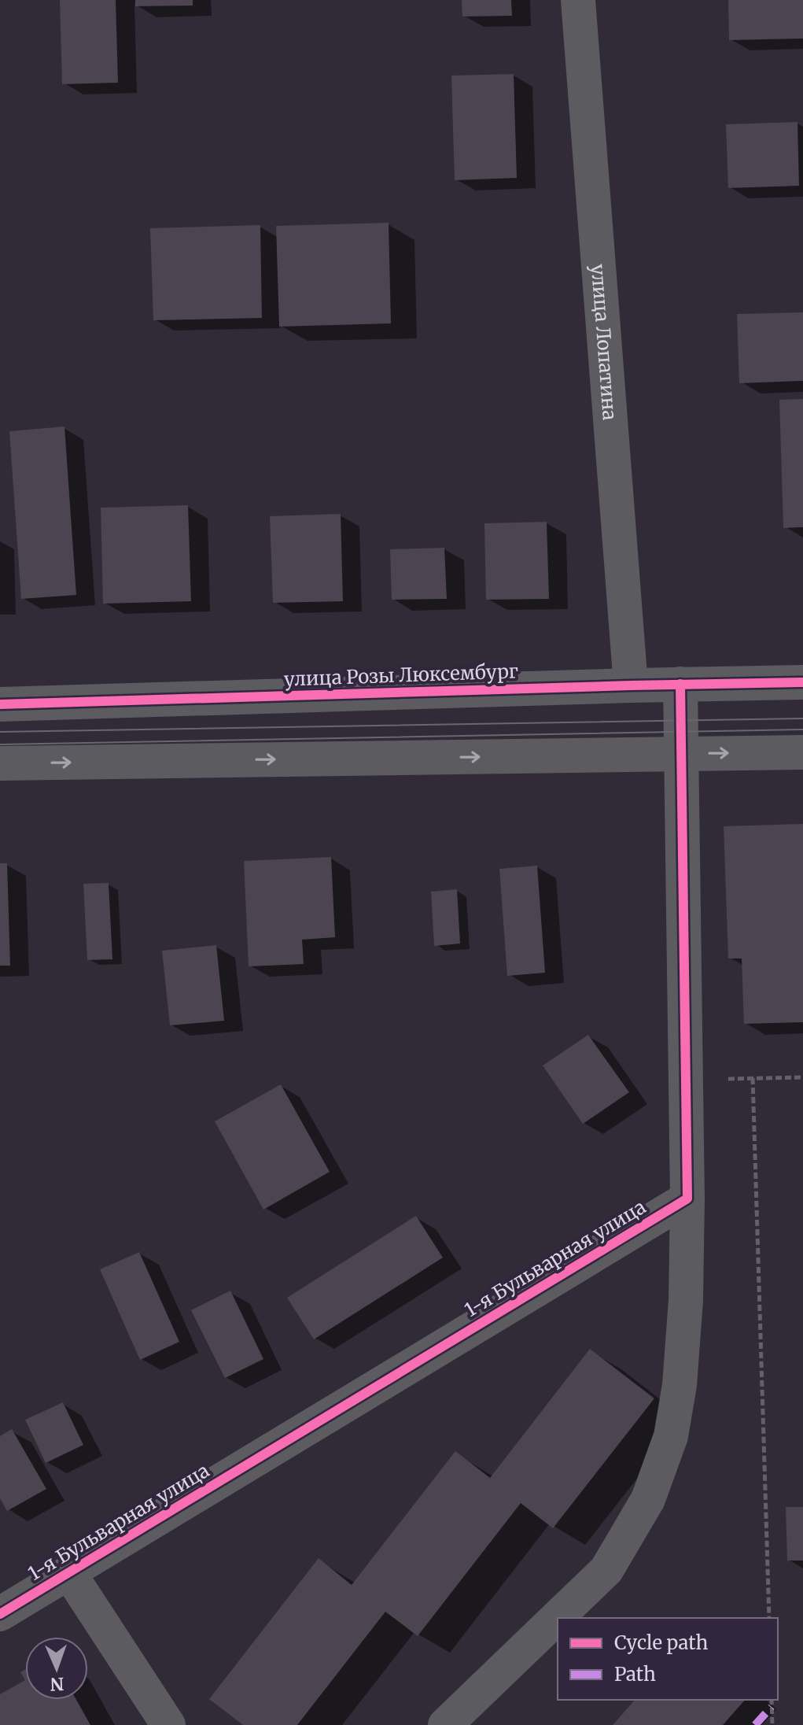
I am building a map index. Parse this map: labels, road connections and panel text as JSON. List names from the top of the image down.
{
  "streets": {
    "street": ["улица Лопатина", "улица Розы Люксембург", "1-я Бульварная улица"]
  },
  "crossings": [
    ["улица Лопатина", "улица Розы Люксембург"]
  ],
  "legend": ["Cycle path", "Path"],
  "north": "bottom"
}
